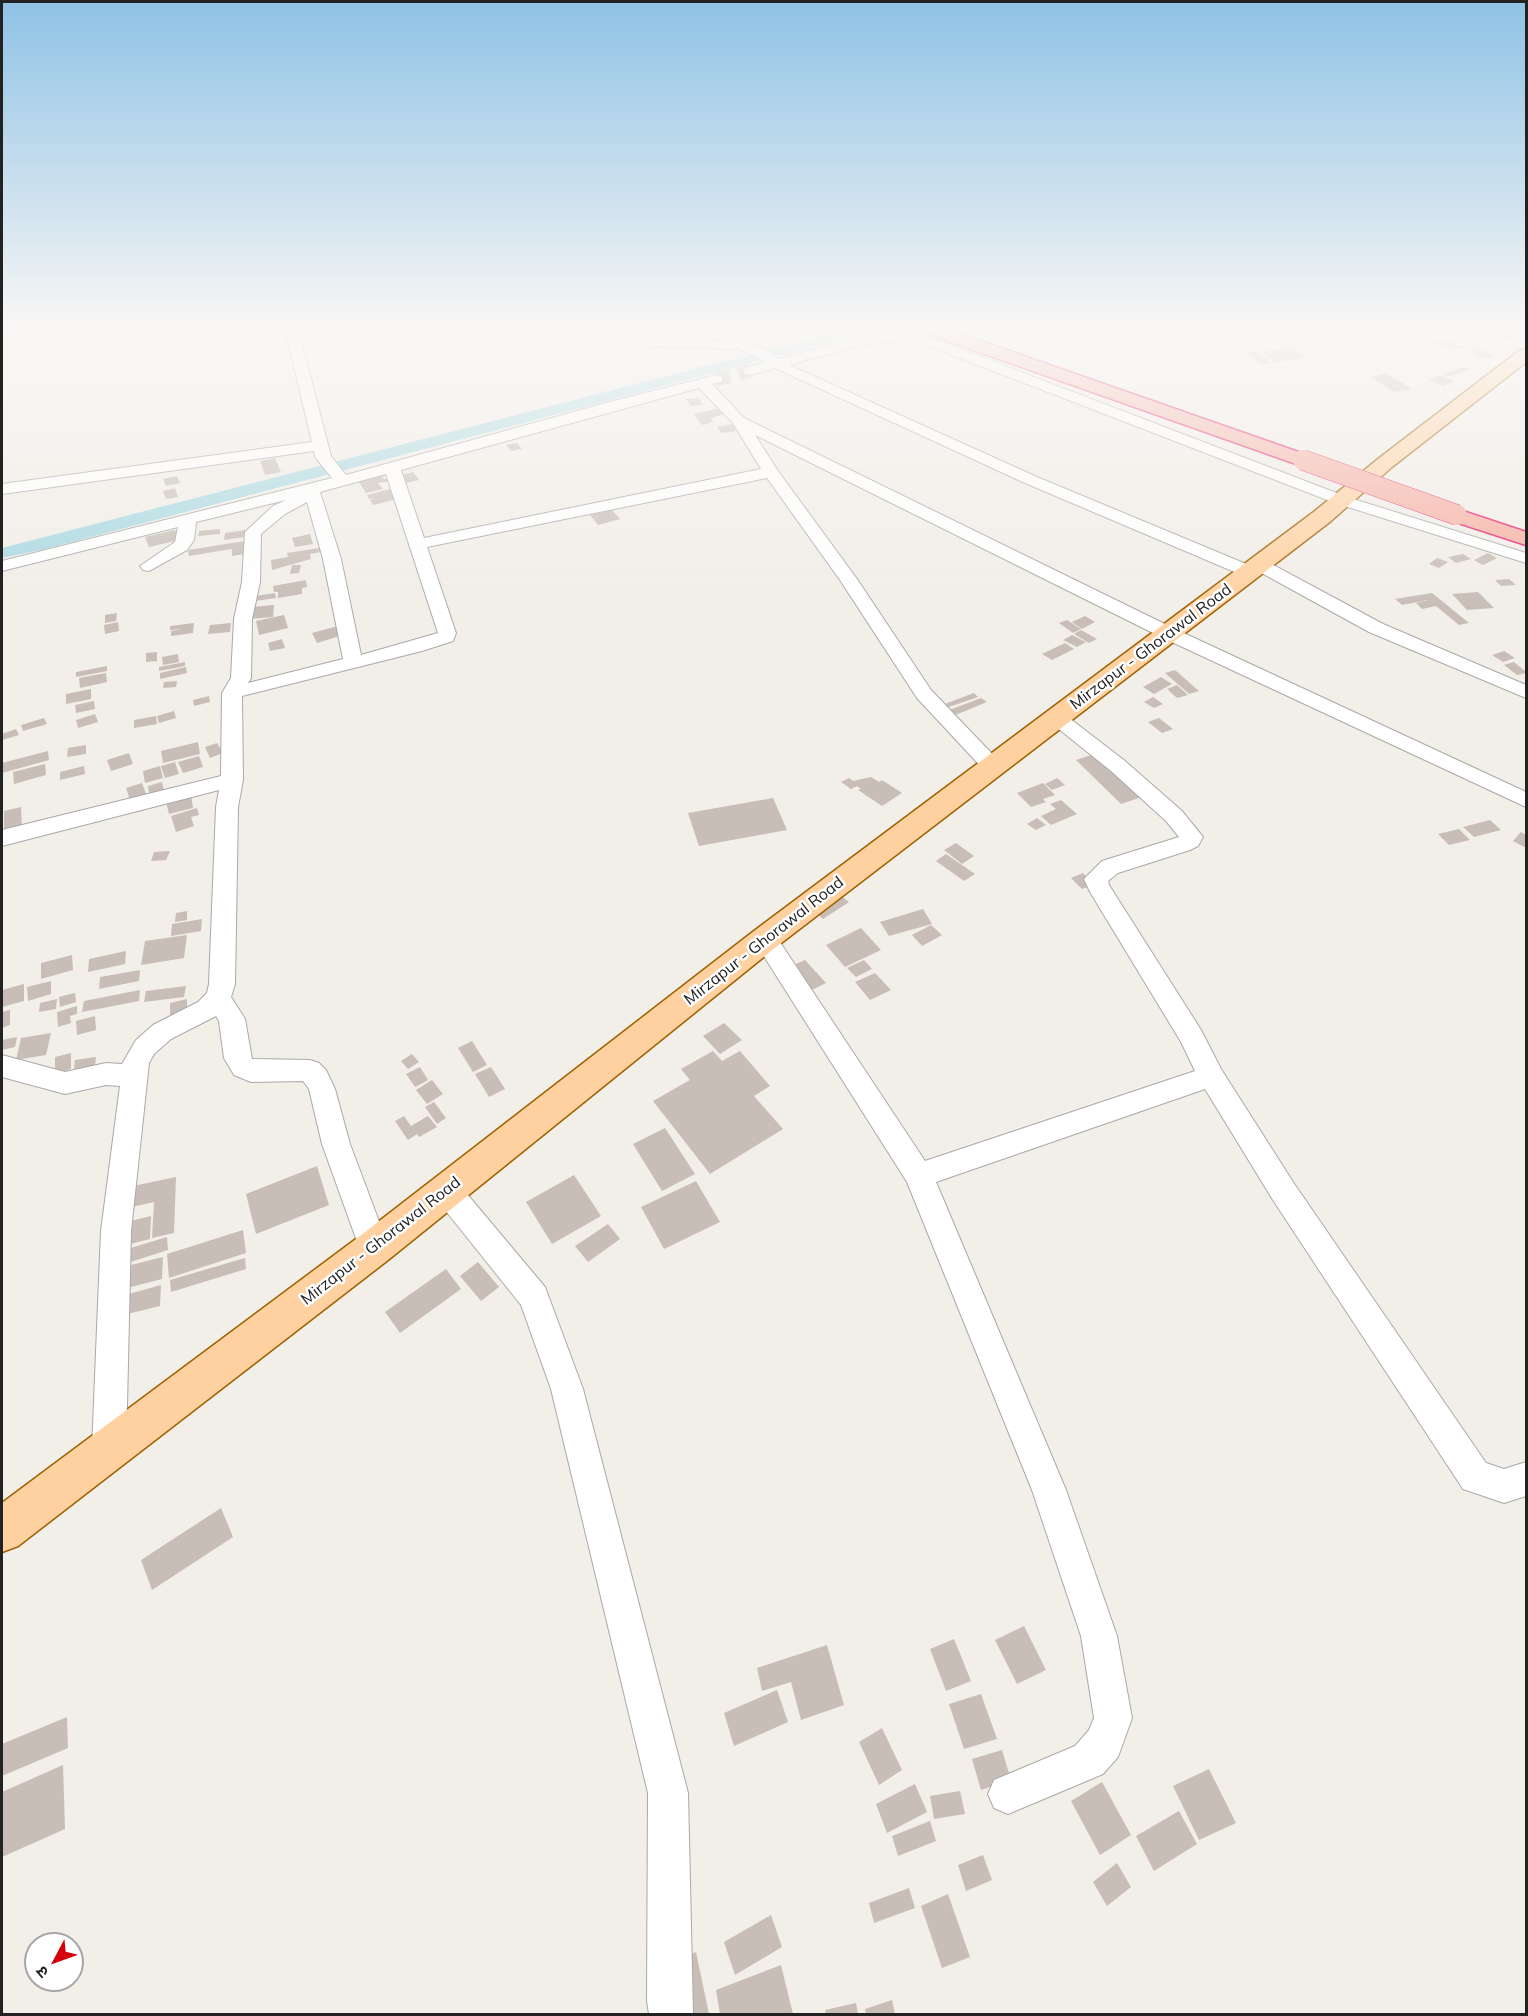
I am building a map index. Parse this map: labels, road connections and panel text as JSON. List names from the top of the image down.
{
  "streets": {
    "main road": ["Mirzapur - Ghorawal Road"]
  },
  "north": "bottom left"
}
